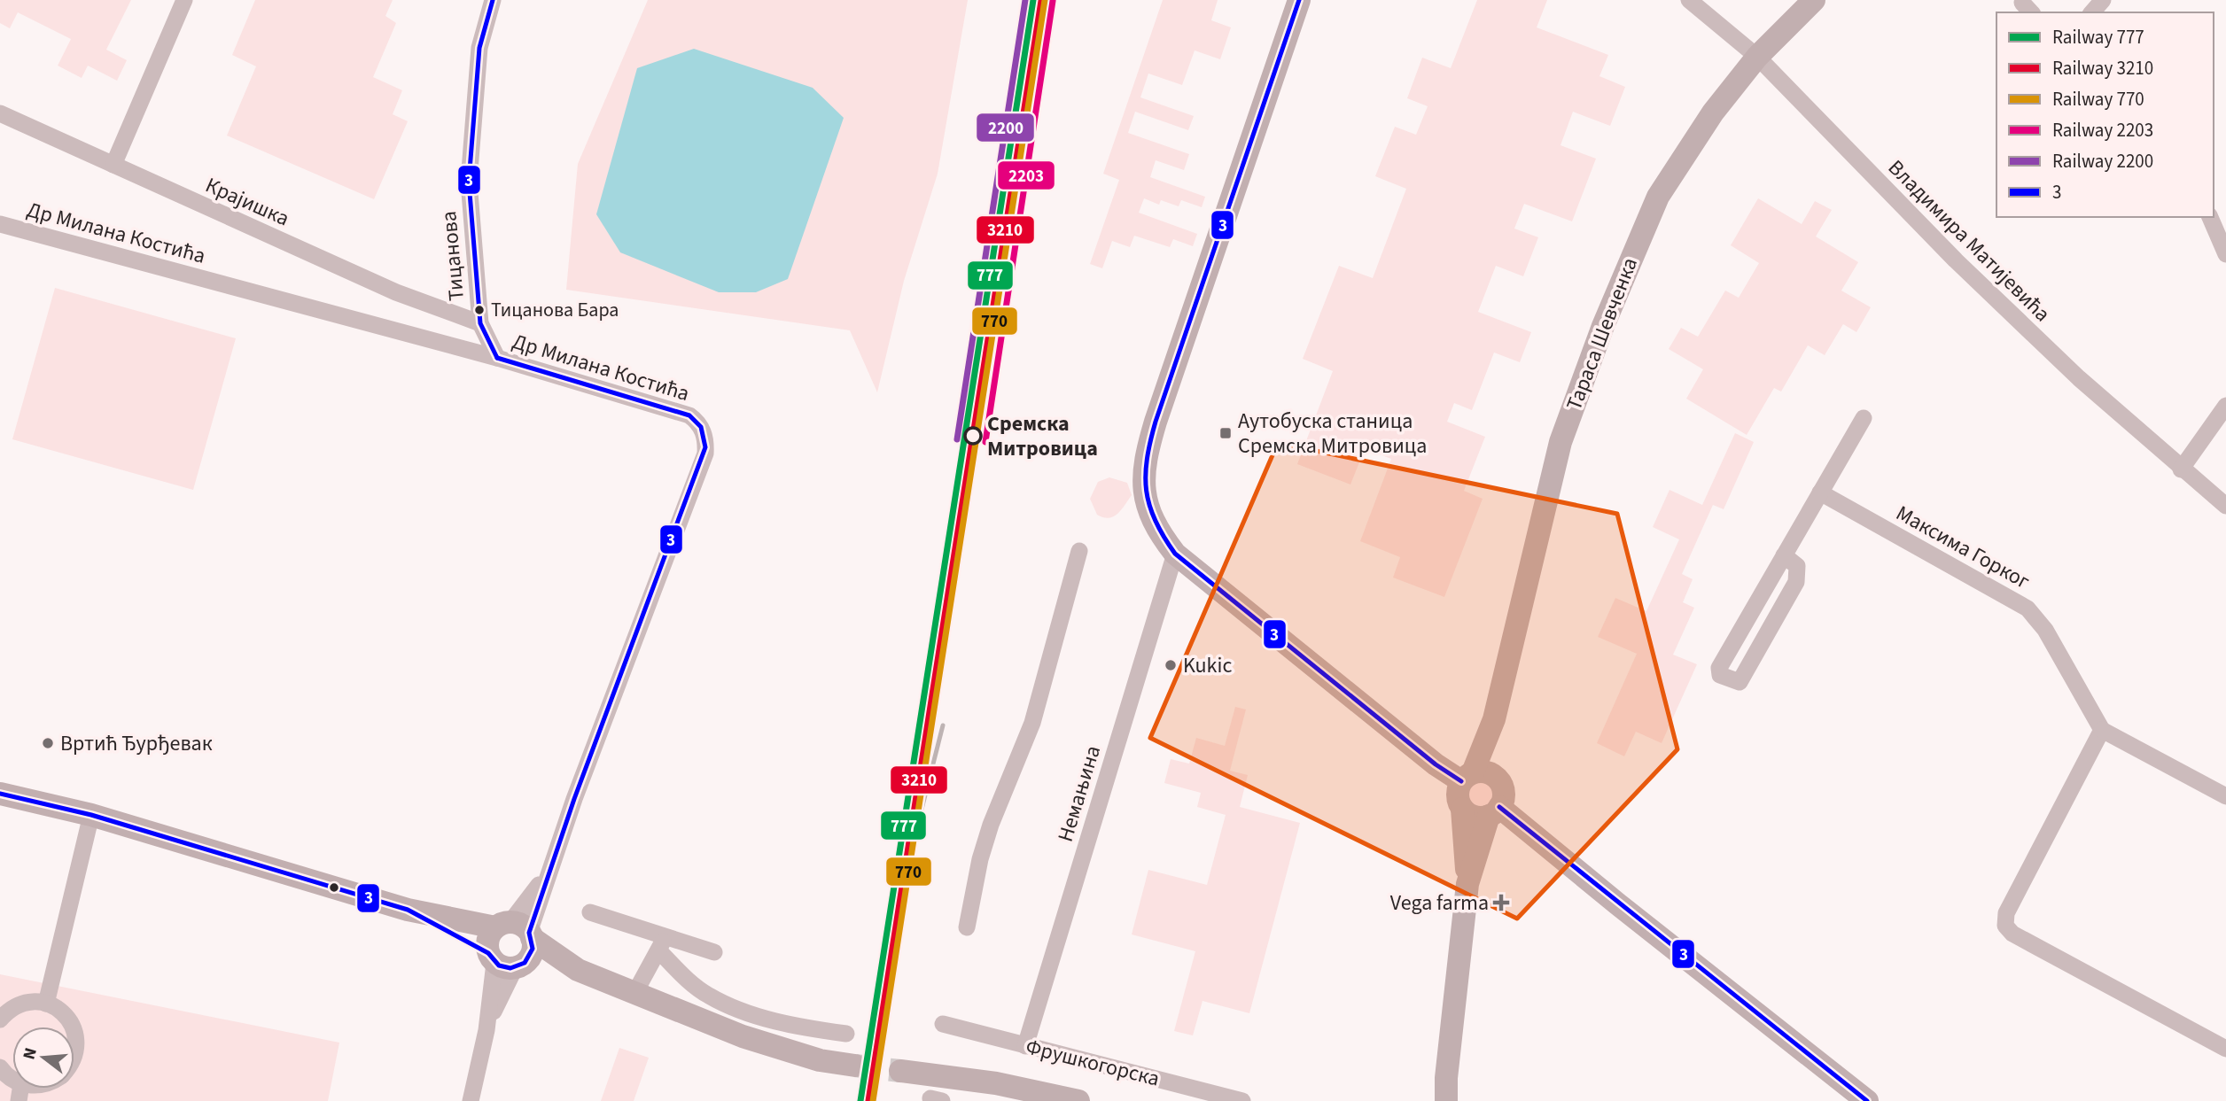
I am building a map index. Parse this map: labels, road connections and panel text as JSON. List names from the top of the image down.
{
  "streets": {
    "street": [
      "Крајишка",
      "Др Милана Костића",
      "Владимира Матијевића",
      "Тицанова",
      "Тараса Шевченка",
      "Максима Горког",
      "Немањина",
      "Фрушкогорска"
    ]
  },
  "crossings": [
    ["Крајишка", "Тицанова"],
    ["Др Милана Костића", "Тицанова"],
    ["Владимира Матијевића", "Тараса Шевченка"],
    ["Немањина", "Фрушкогорска"]
  ],
  "places": {
    "other": [
      "Тицанова Бара",
      "Сремска Митровица",
      "Kukic",
      "Вртић Ђурђевак"
    ],
    "transit": ["Аутобуска станица Сремска Митровица"],
    "health": ["Vega farma"]
  },
  "lines": [
    "rail line 777",
    "rail line 770",
    "rail line 2200",
    "transit line 3",
    "rail line 3210",
    "rail line 2203"
  ],
  "legend": [
    "Railway 777",
    "Railway 3210",
    "Railway 770",
    "Railway 2203",
    "Railway 2200",
    "3"
  ],
  "north": "left"
}
